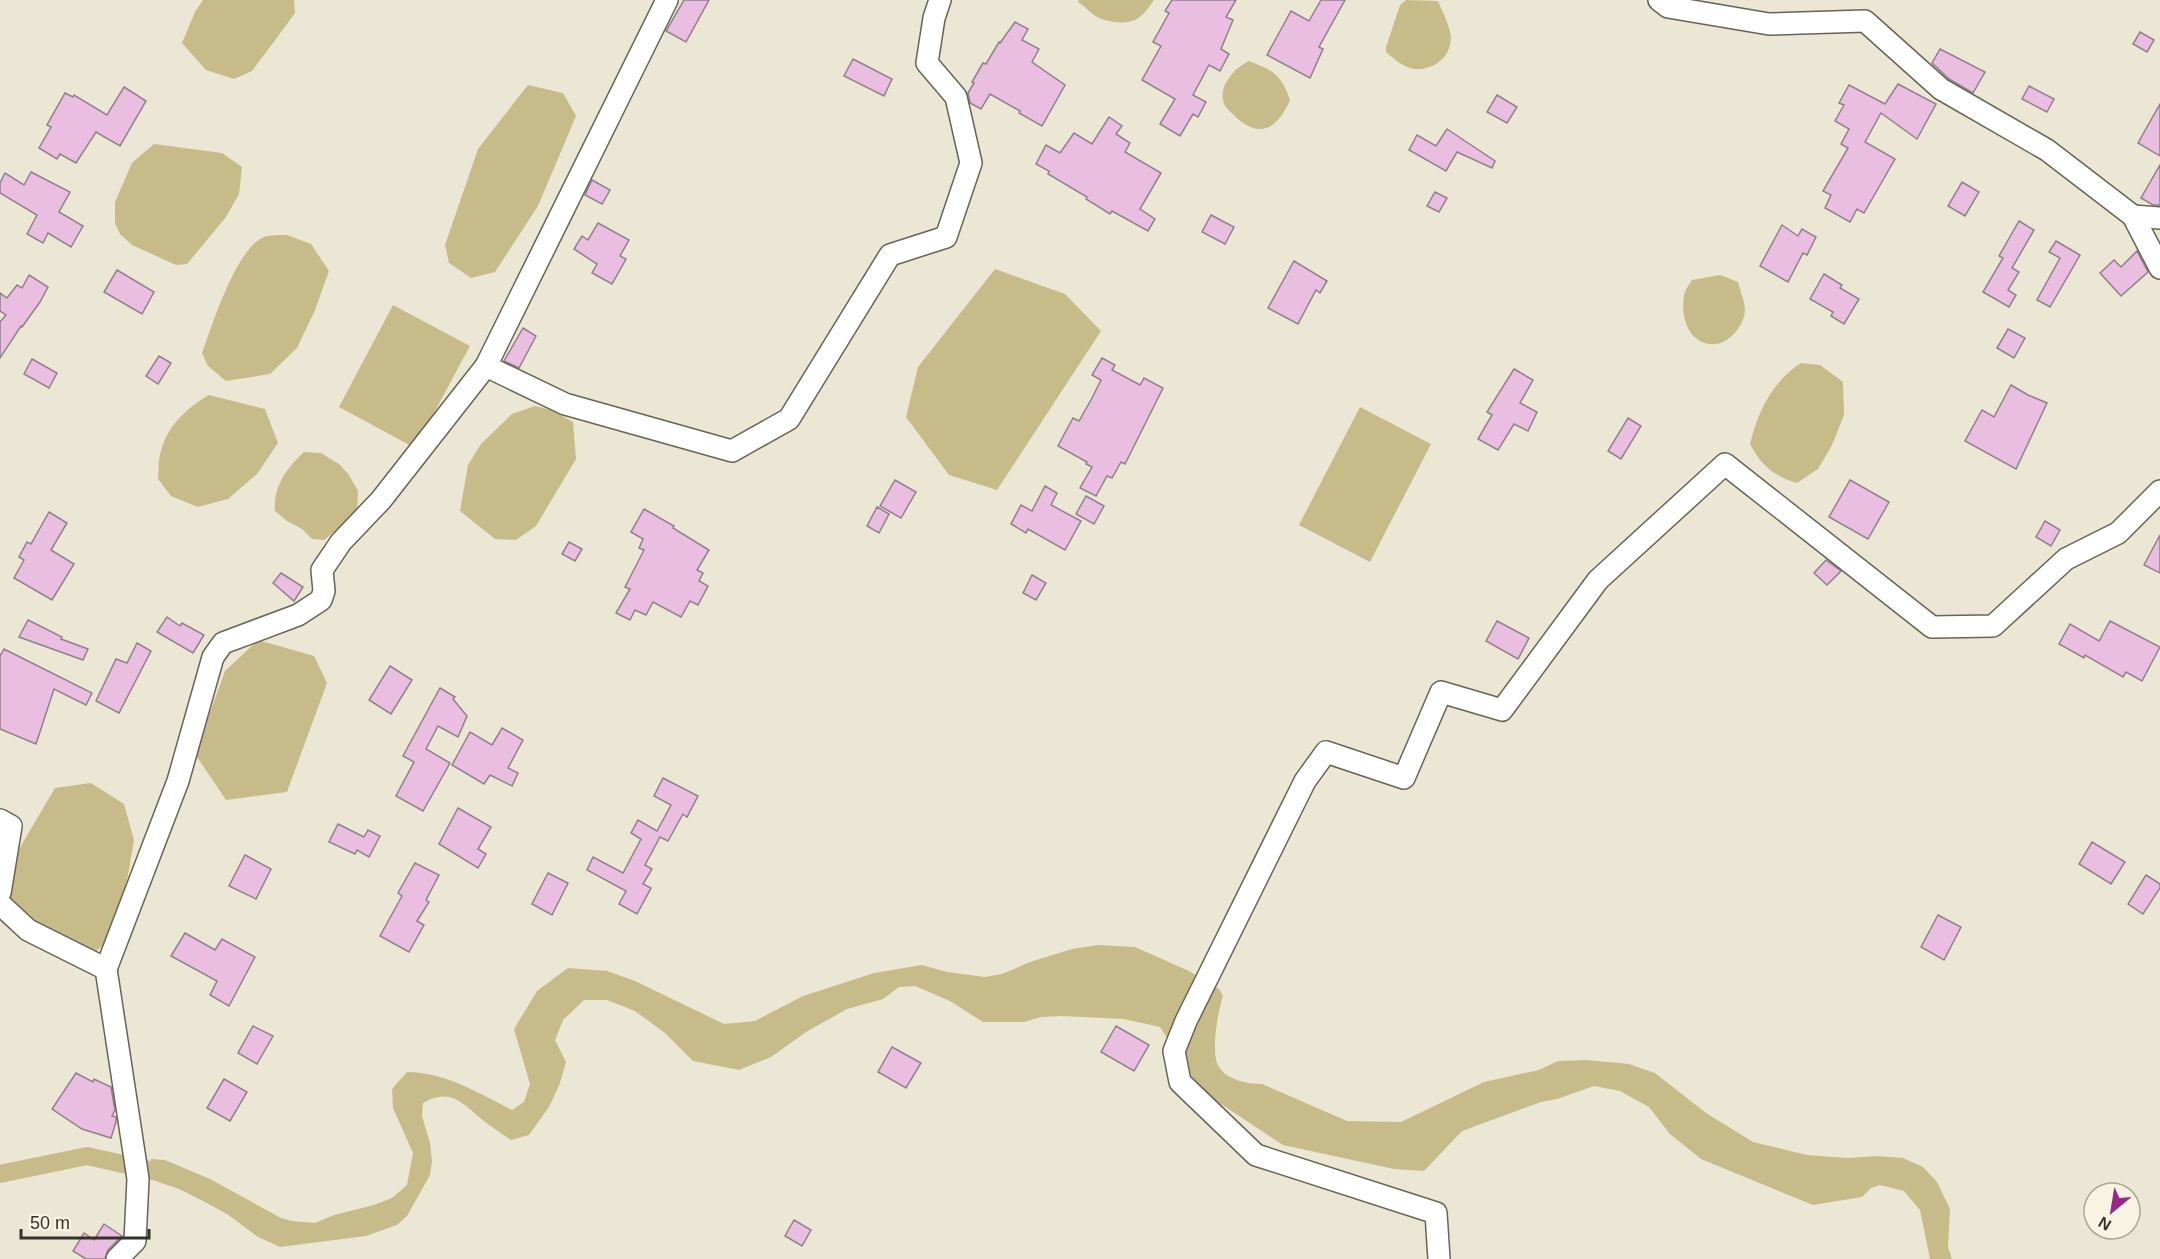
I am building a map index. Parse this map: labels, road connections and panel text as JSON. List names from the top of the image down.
{
  "scale_bar": "50 m",
  "north": "bottom left"
}
